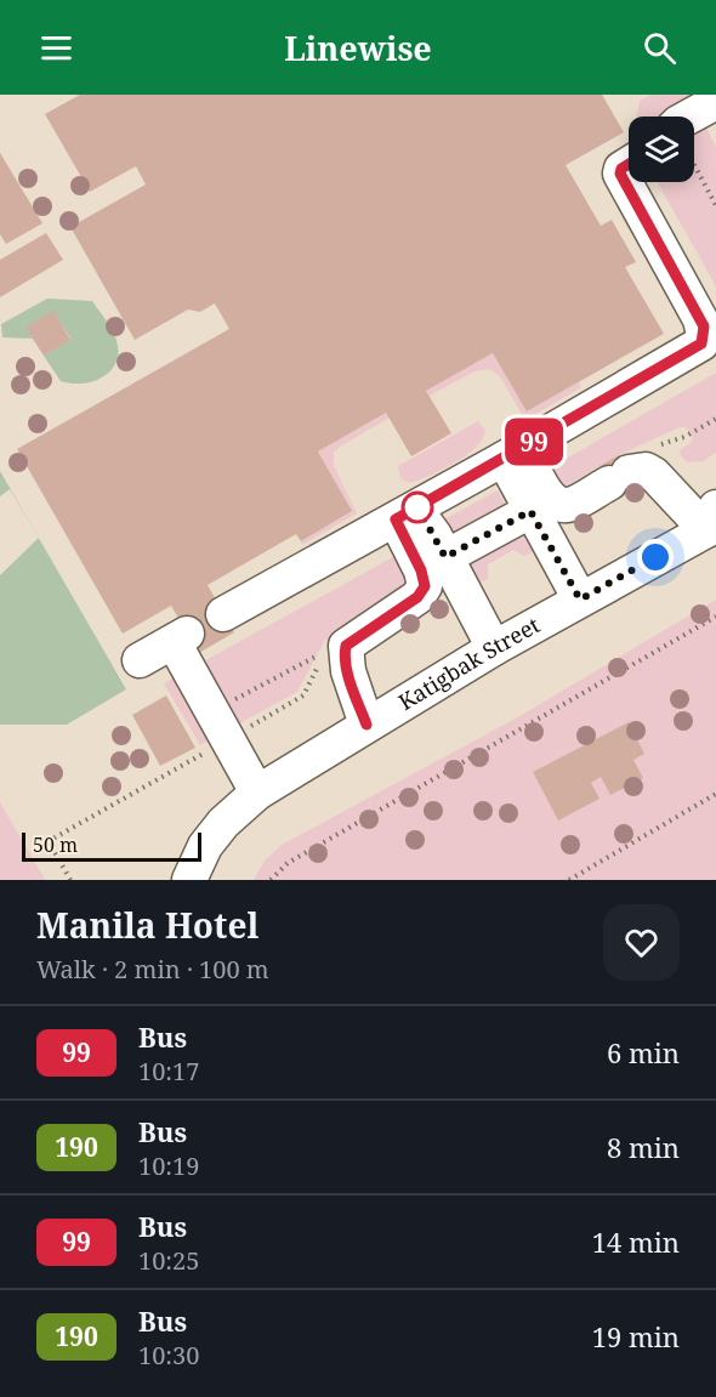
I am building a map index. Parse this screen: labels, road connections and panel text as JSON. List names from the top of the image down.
{
  "streets": {
    "street": ["Katigbak Street"]
  },
  "lines": ["bus line 99"],
  "scale_bar": "50 m",
  "page": {
    "header": "Linewise",
    "on_map": "99",
    "scale": "50 m",
    "heading": ["Manila Hotel", "Walk · 2 min · 100 m"],
    "list": [
      {
        "mark": "99",
        "name": "Bus",
        "note": "10:17",
        "value": "6 min"
      },
      {
        "mark": "190",
        "name": "Bus",
        "note": "10:19",
        "value": "8 min"
      },
      {
        "mark": "99",
        "name": "Bus",
        "note": "10:25",
        "value": "14 min"
      },
      {
        "mark": "190",
        "name": "Bus",
        "note": "10:30",
        "value": "19 min"
      }
    ]
  }
}
